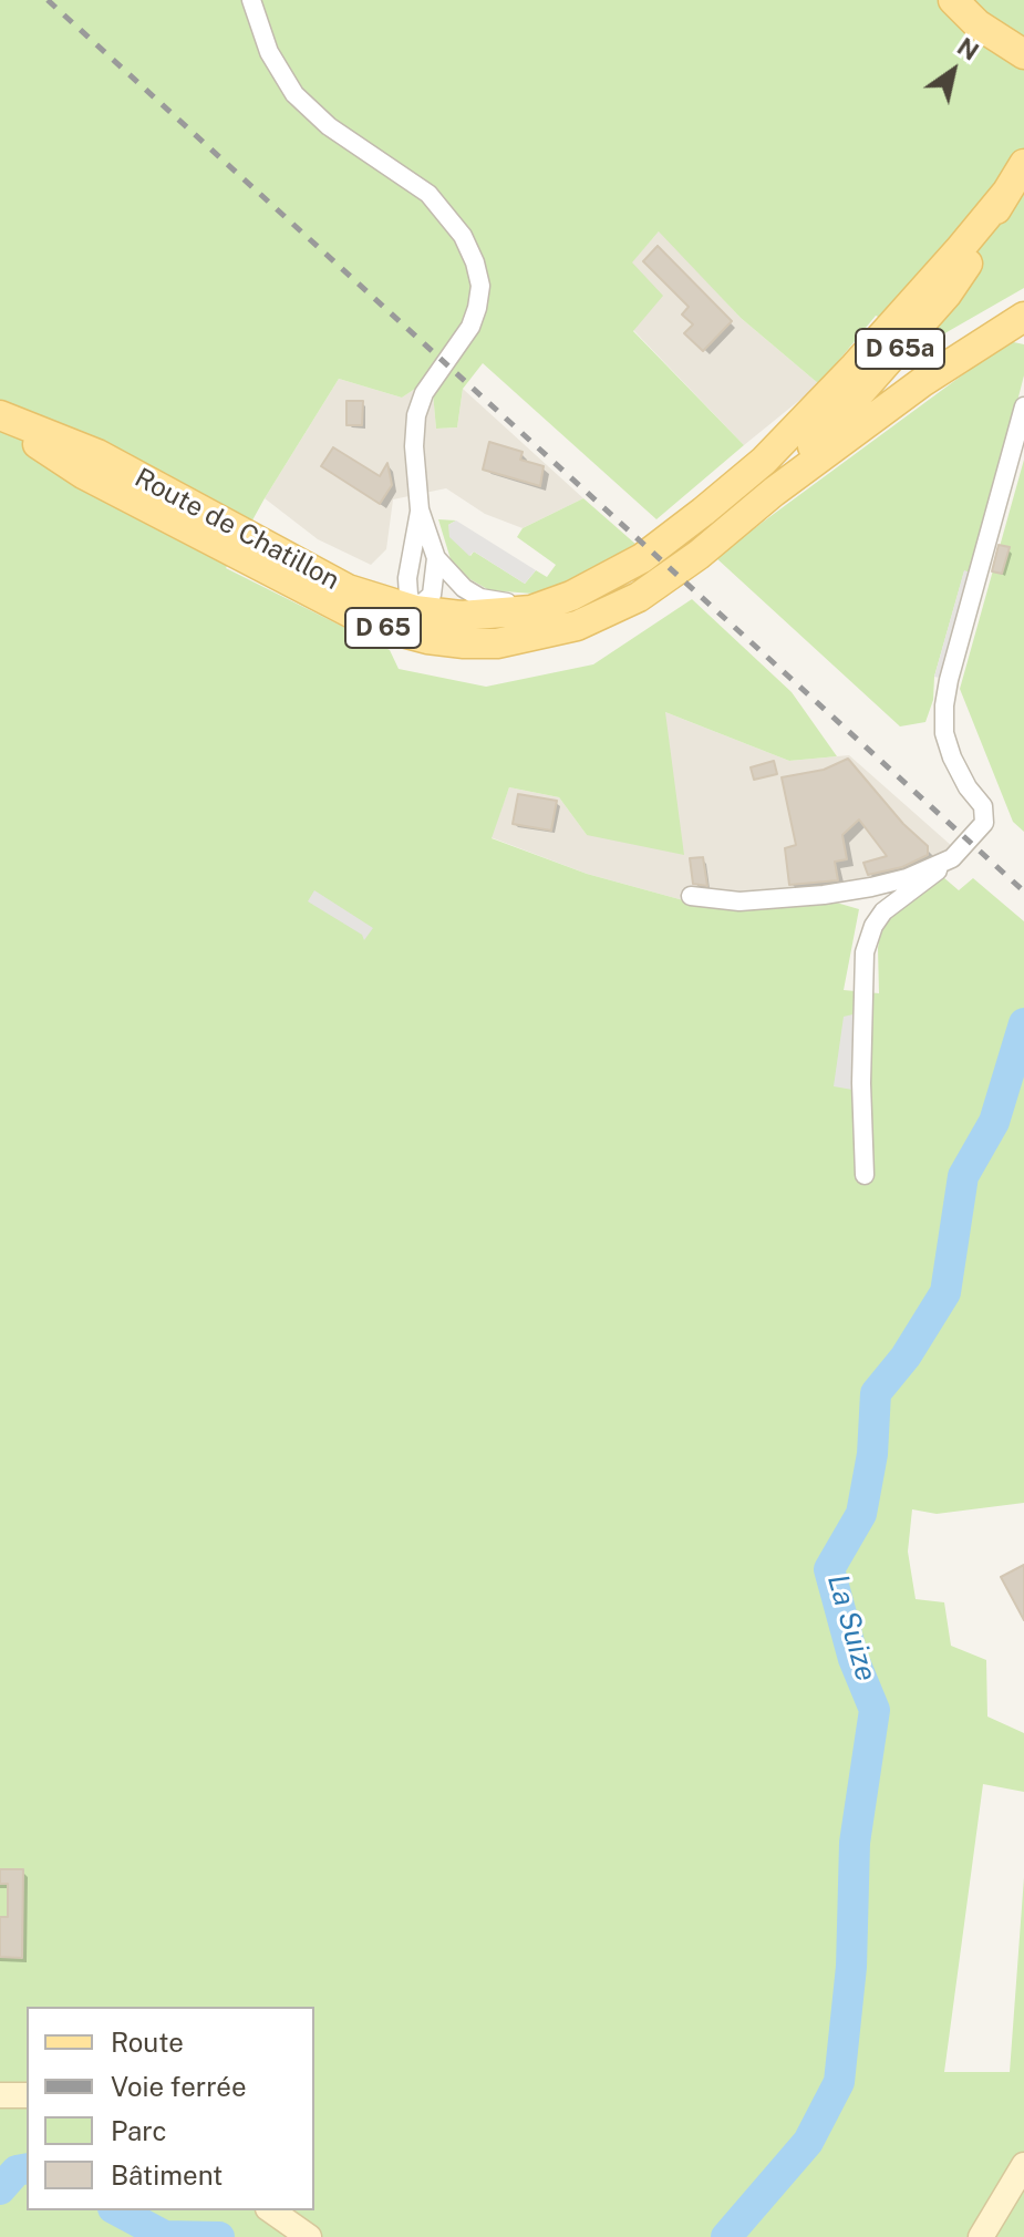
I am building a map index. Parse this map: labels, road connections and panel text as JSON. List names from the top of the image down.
{
  "streets": {
    "main road": ["D 65a", "Route de Chatillon", "D 65"]
  },
  "crossings": [
    ["D 65a", "Route de Chatillon"]
  ],
  "water": ["La Suize"],
  "legend": [
    "Route",
    "Voie ferrée",
    "Parc",
    "Bâtiment"
  ],
  "north": "top right"
}
